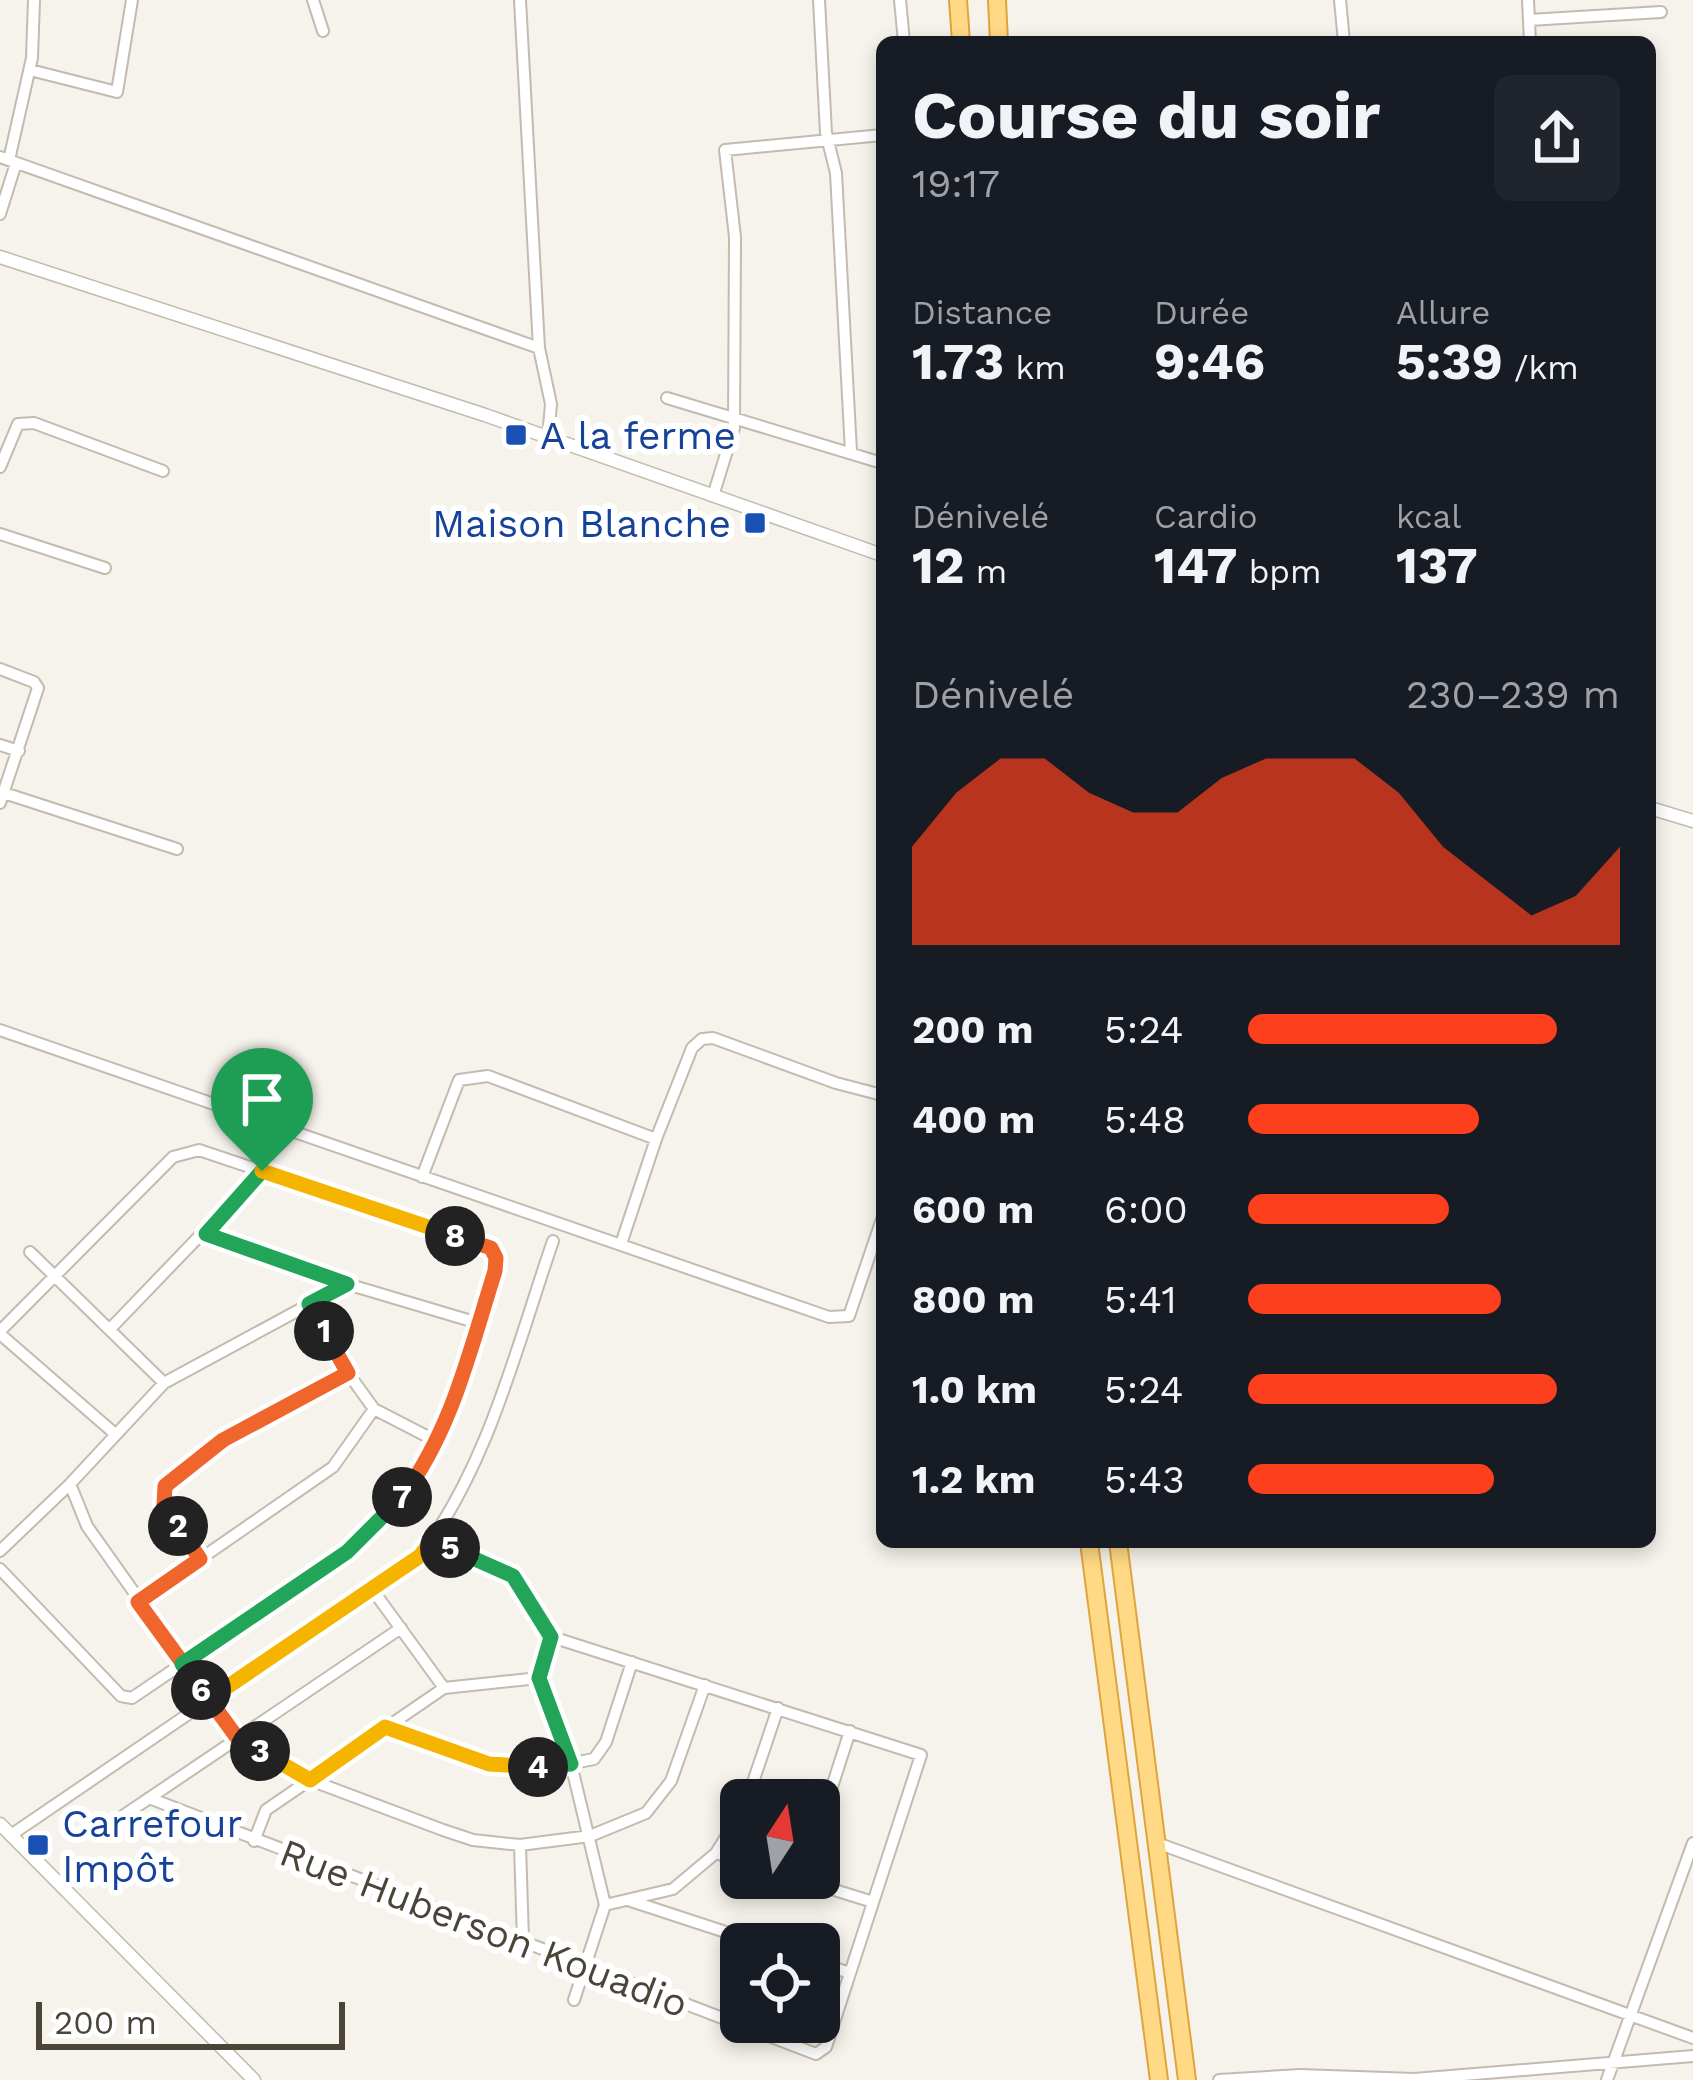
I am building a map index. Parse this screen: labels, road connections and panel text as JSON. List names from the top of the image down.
{
  "streets": {
    "street": ["Rue Huberson Kouadio"]
  },
  "places": {
    "transit": ["A la ferme", "Maison Blanche", "Carrefour Impôt"]
  },
  "scale_bar": "200 m",
  "north": "top",
  "page": {
    "heading": ["Course du soir", "19:17"],
    "stats": [
      ["Distance", "1.73 km"],
      ["Durée", "9:46"],
      ["Allure", "5:39 /km"],
      ["Dénivelé", "12 m"],
      ["Cardio", "147 bpm"],
      ["kcal", "137"]
    ],
    "chart": ["Dénivelé", "230–239 m"],
    "list": [
      {
        "name": "200 m",
        "note": "5:24"
      },
      {
        "name": "400 m",
        "note": "5:48"
      },
      {
        "name": "600 m",
        "note": "6:00"
      },
      {
        "name": "800 m",
        "note": "5:41"
      },
      {
        "name": "1.0 km",
        "note": "5:24"
      },
      {
        "name": "1.2 km",
        "note": "5:43"
      }
    ],
    "pins": [
      "8",
      "1",
      "7",
      "2",
      "5",
      "6",
      "3",
      "4"
    ],
    "scale": "200 m"
  }
}
